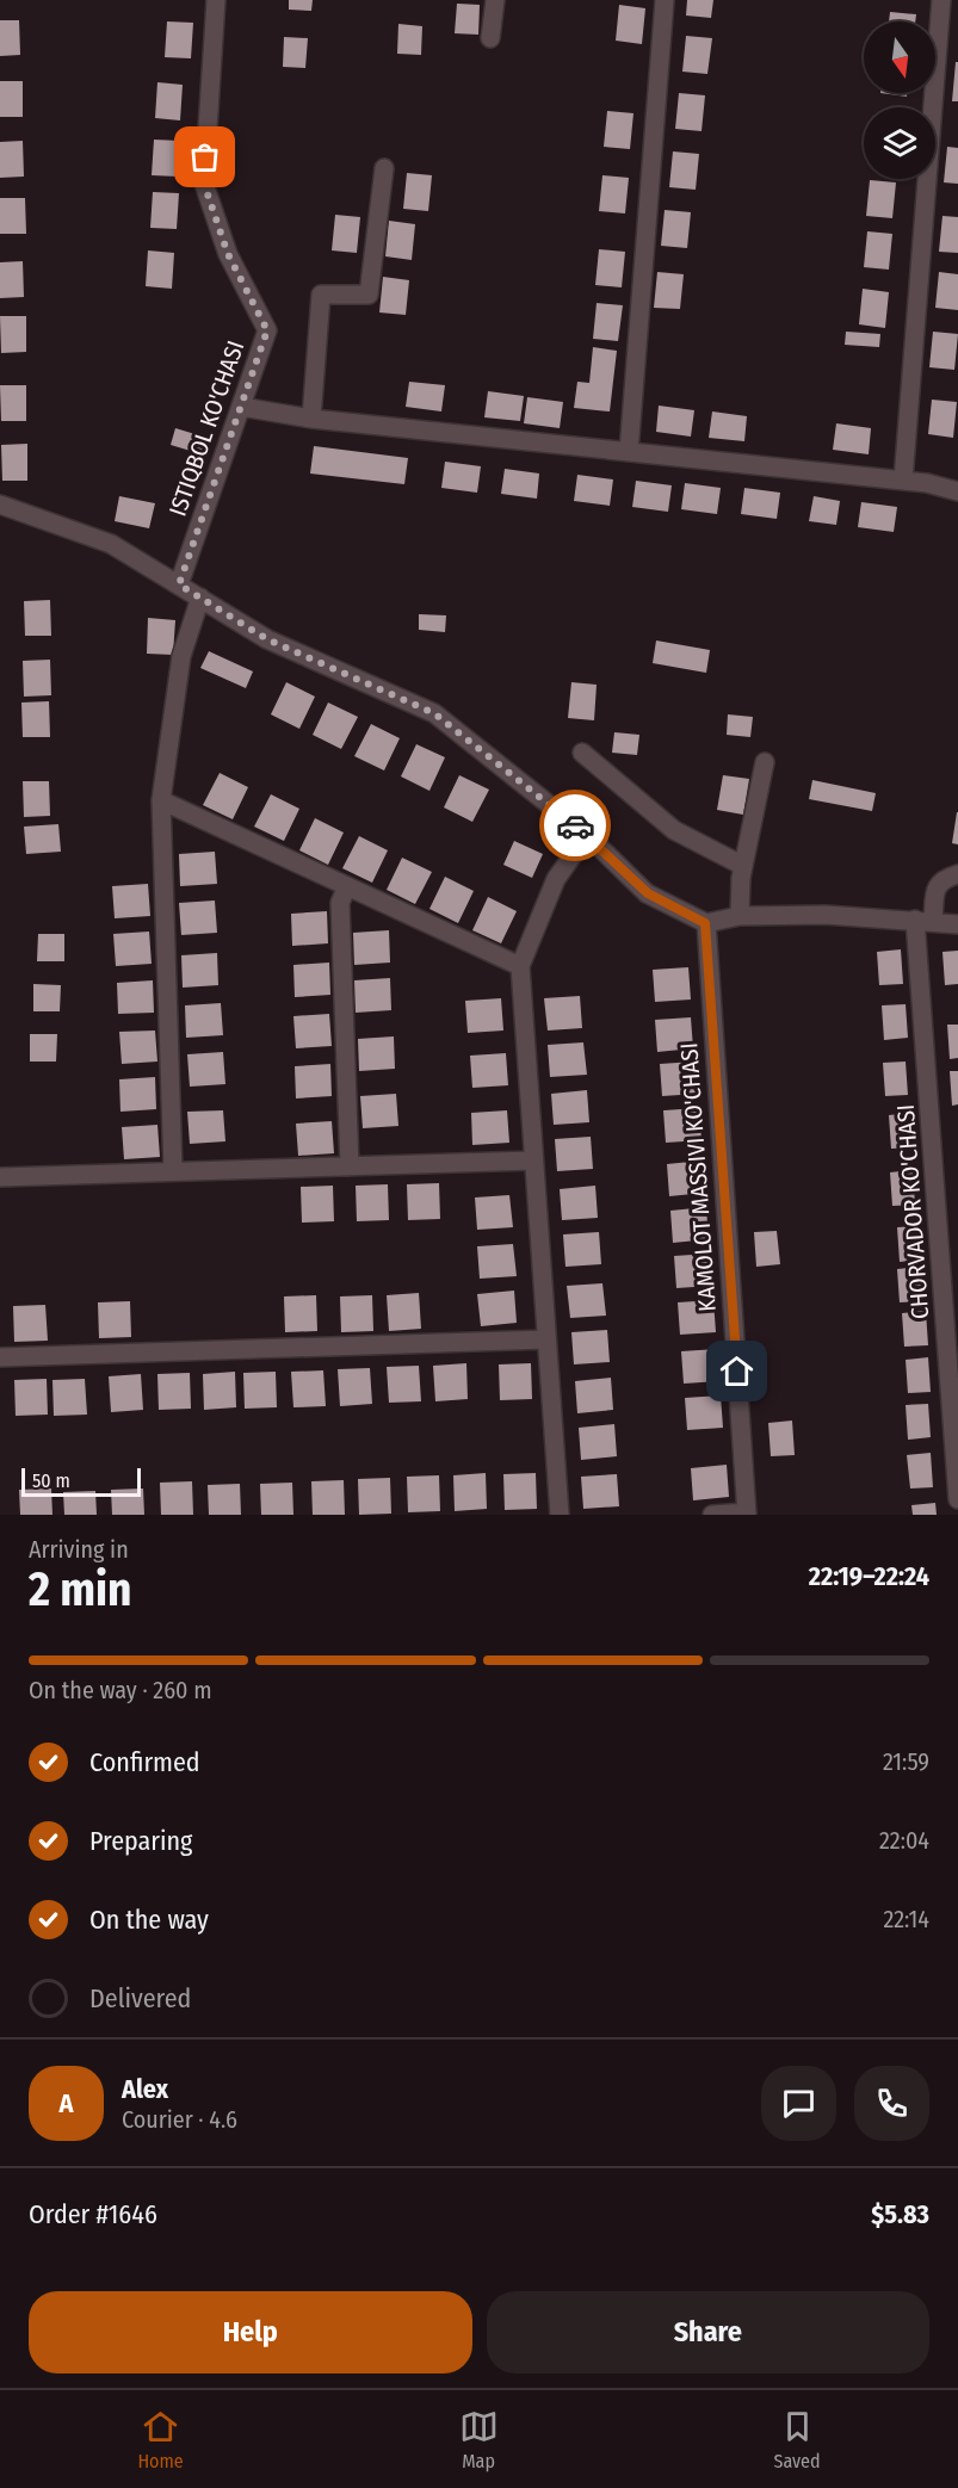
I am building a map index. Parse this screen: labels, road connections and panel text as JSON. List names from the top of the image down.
{
  "streets": {
    "street": ["ISTIQBOL KO'CHASI", "KAMOLOT MASSIVI KO'CHASI", "CHORVADOR KO'CHASI"]
  },
  "scale_bar": "50 m",
  "north": "bottom",
  "page": {
    "scale": "50 m",
    "heading": ["2 min", "Arriving in", "22:19–22:24"],
    "panel": [
      "Alex",
      "Courier · 4.6",
      "Order #1646",
      "$5.83"
    ],
    "bar": "On the way · 260 m",
    "list": [
      ["Confirmed", "21:59"],
      ["Preparing", "22:04"],
      ["On the way", "22:14"],
      "Delivered"
    ],
    "round": "A",
    "buttons": ["Help", "Share"],
    "tabs": ["Home", "Map", "Saved"]
  }
}
